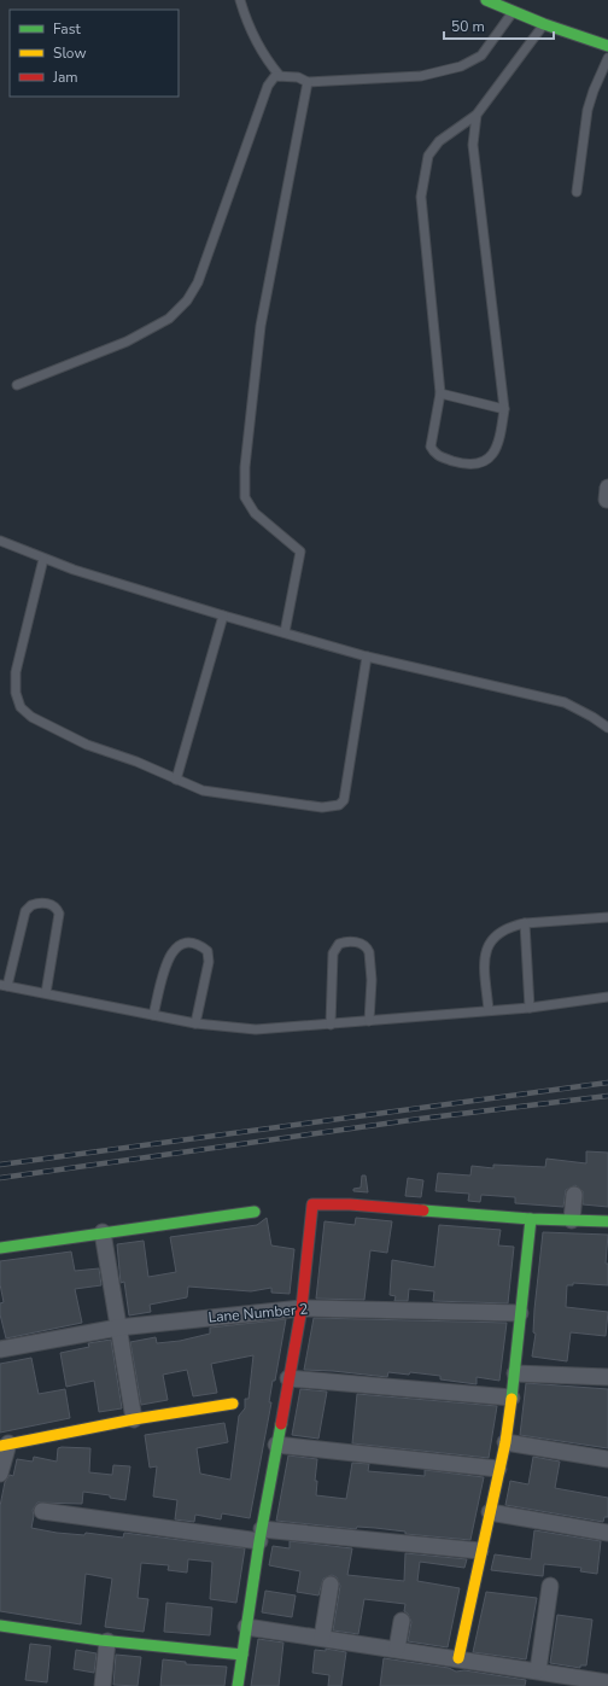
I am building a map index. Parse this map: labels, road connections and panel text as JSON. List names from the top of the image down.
{
  "streets": {
    "street": ["Lane Number 2"]
  },
  "legend": ["Fast", "Slow", "Jam"],
  "scale_bar": "50 m"
}
